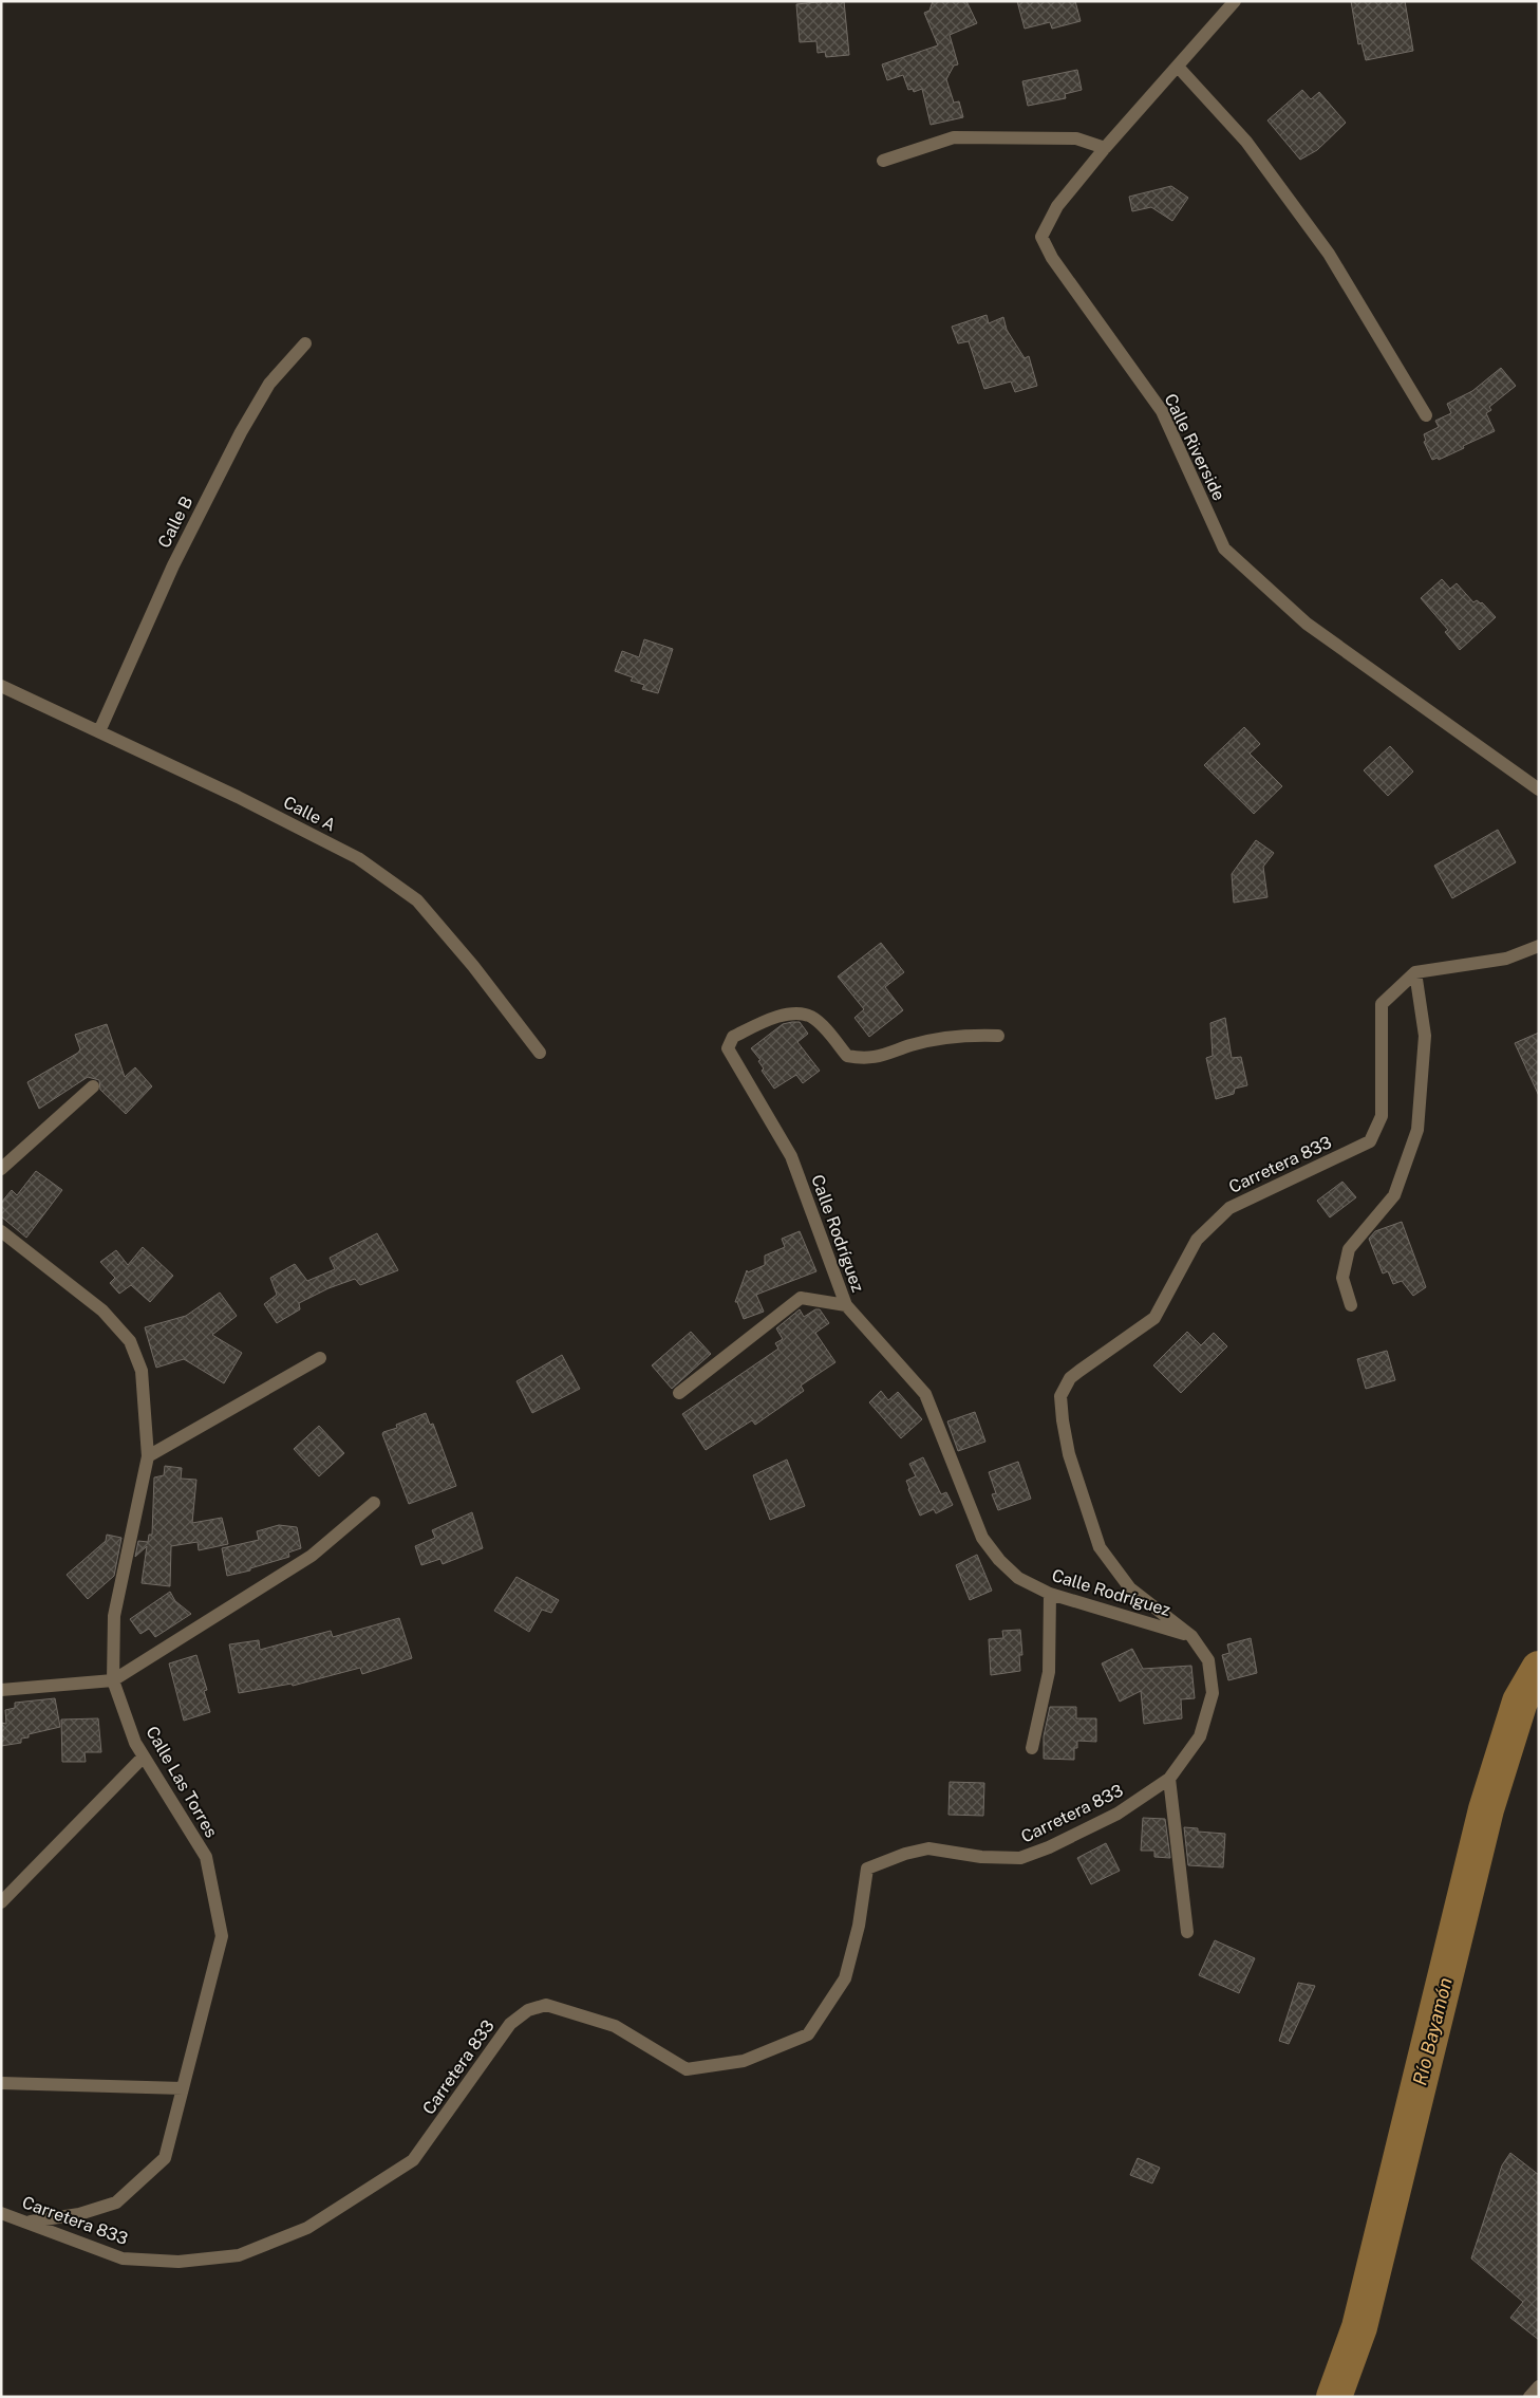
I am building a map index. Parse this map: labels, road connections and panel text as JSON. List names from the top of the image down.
{
  "streets": {
    "street": [
      "Calle Riverside",
      "Calle B",
      "Calle A",
      "Carretera 833",
      "Calle Rodríguez",
      "Calle Las Torres"
    ]
  },
  "crossings": [
    ["Calle B", "Calle A"],
    ["Carretera 833", "Calle Rodríguez"],
    ["Carretera 833", "Calle Las Torres"]
  ],
  "water": ["Río Bayamón"]
}
